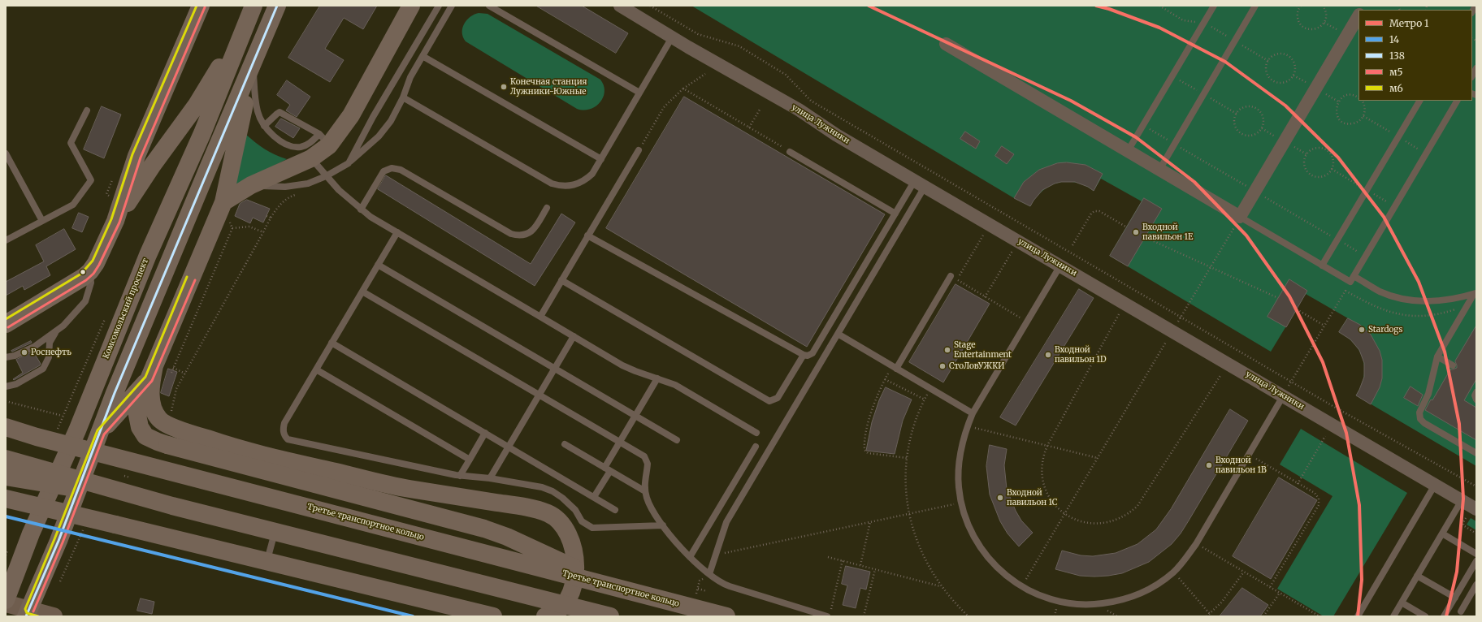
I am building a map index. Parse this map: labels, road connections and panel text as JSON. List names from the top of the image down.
{
  "streets": {
    "main road": ["Комсомольский проспект", "Третье транспортное кольцо"],
    "street": ["улица Лужники"]
  },
  "places": [
    "Конечная станция Лужники-Южные",
    "Входной павильон 1E",
    "Stardogs",
    "Stage Entertainment",
    "Роснефть",
    "Входной павильон 1D",
    "СтоЛовУЖКИ",
    "Входной павильон 1B",
    "Входной павильон 1C"
  ],
  "lines": [
    "metro line 1",
    "transit line 138",
    "transit line м6",
    "transit line м5",
    "transit line 14"
  ],
  "legend": [
    "Метро 1",
    "14",
    "138",
    "м5",
    "м6"
  ]
}
